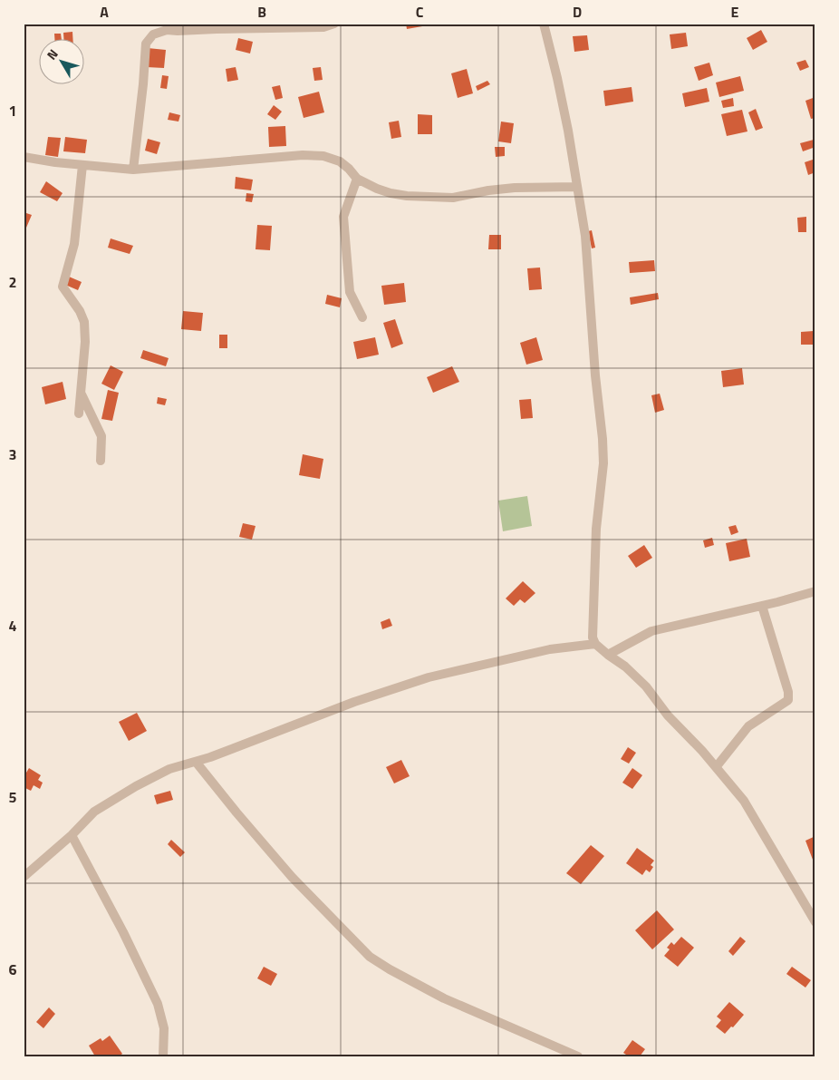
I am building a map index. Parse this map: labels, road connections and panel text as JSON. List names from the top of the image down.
{
  "north": "top left",
  "grid": {
    "columns": [
      "A",
      "B",
      "C",
      "D",
      "E"
    ],
    "rows": [
      "1",
      "2",
      "3",
      "4",
      "5",
      "6"
    ]
  }
}
